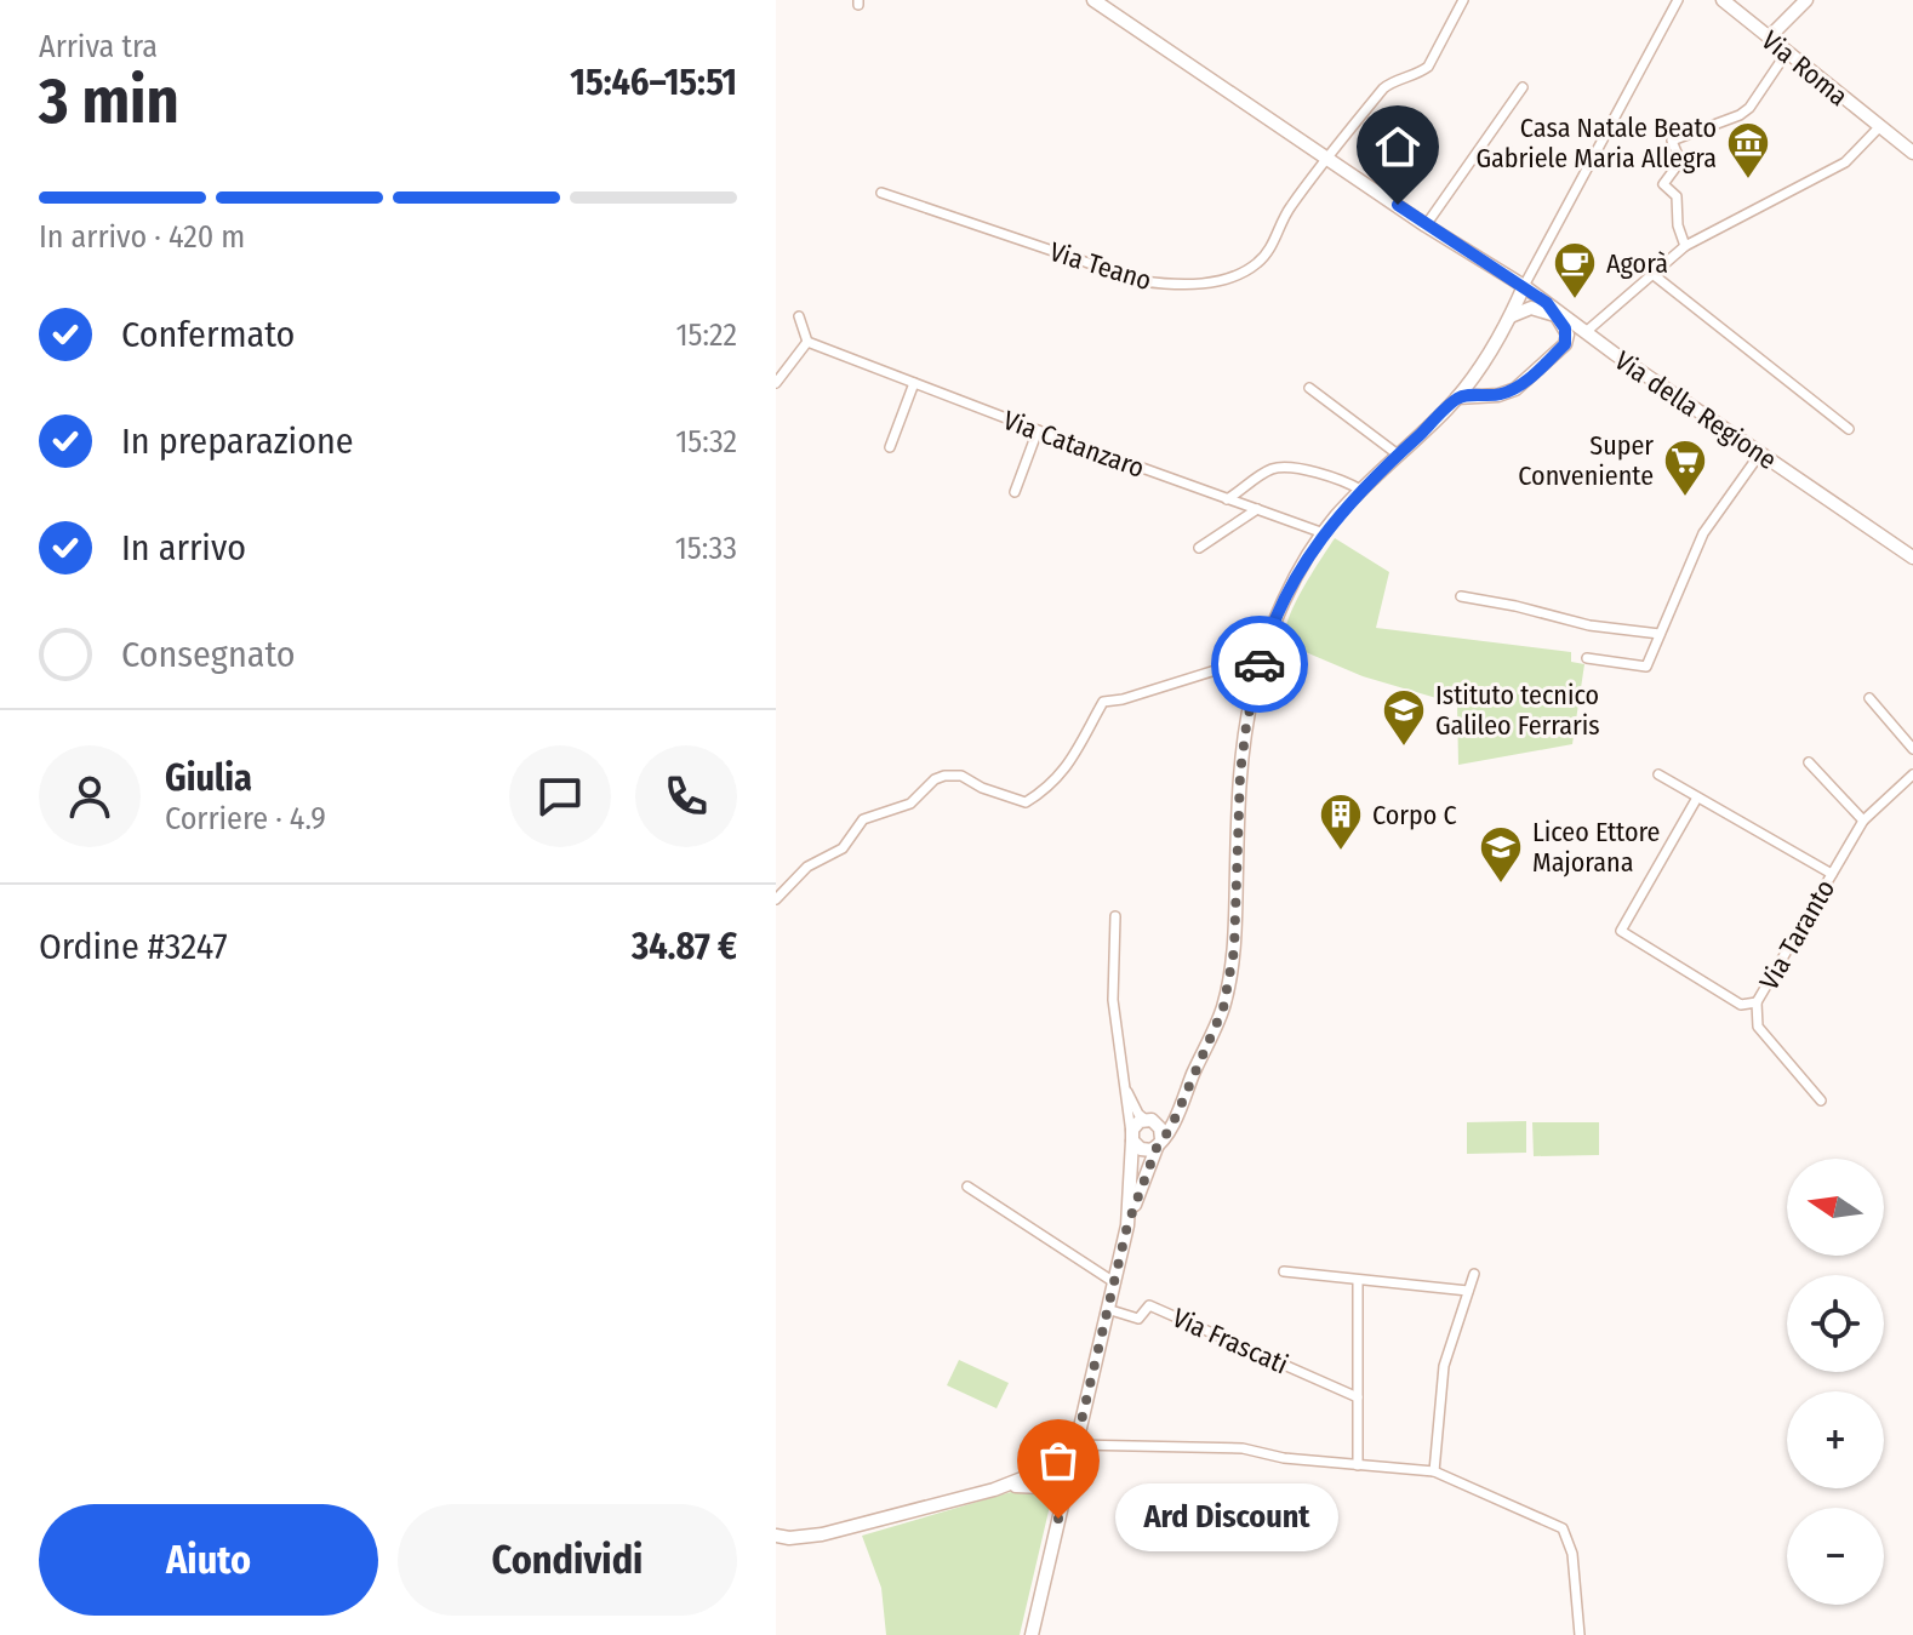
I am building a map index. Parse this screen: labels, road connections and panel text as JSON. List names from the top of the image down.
{
  "streets": {
    "main road": ["Via Roma", "Via della Regione"],
    "street": [
      "Via Teano",
      "Via Catanzaro",
      "Via Taranto",
      "Via Frascati"
    ]
  },
  "crossings": [
    ["Via Teano", "Via della Regione"]
  ],
  "places": {
    "museum": ["Casa Natale Beato Gabriele Maria Allegra"],
    "cafe": ["Agorà"],
    "supermarket": ["Super Conveniente"],
    "school or university": ["Istituto tecnico Galileo Ferraris", "Liceo Ettore Majorana"],
    "building": ["Corpo C"],
    "other": ["Ard Discount"]
  },
  "north": "left",
  "page": {
    "heading": ["3 min", "Arriva tra", "15:46–15:51"],
    "panel": [
      "Giulia",
      "Corriere · 4.9",
      "Ordine #3247",
      "34.87 €"
    ],
    "bar": "In arrivo · 420 m",
    "list": [
      ["Confermato", "15:22"],
      ["In preparazione", "15:32"],
      ["In arrivo", "15:33"],
      "Consegnato"
    ],
    "map_buttons": ["+", "−"],
    "bubble": "Ard Discount",
    "buttons": ["Aiuto", "Condividi"]
  }
}
